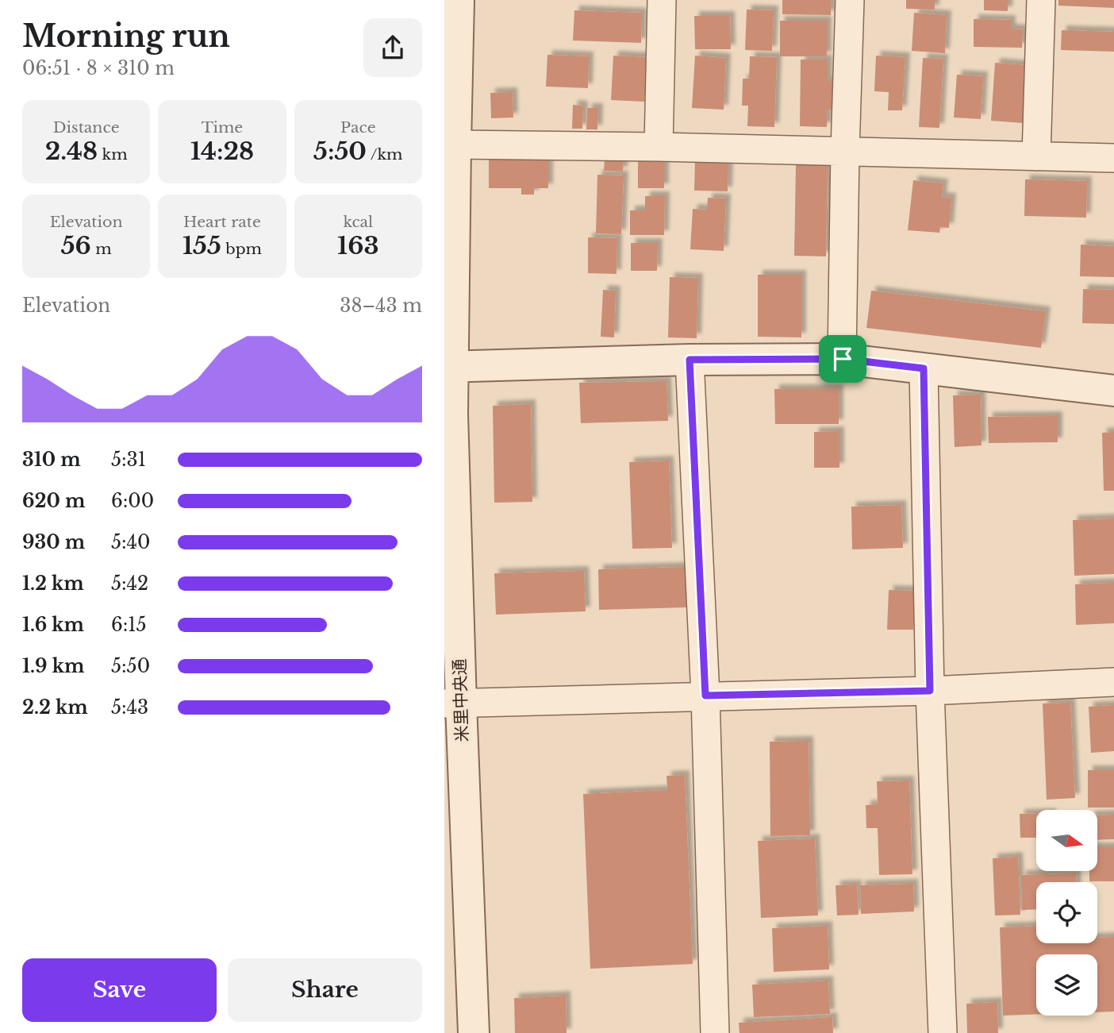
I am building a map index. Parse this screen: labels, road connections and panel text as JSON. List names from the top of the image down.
{
  "streets": {
    "street": ["米里中央通"]
  },
  "north": "right",
  "page": {
    "heading": ["Morning run", "06:51 · 8 × 310 m"],
    "stats": [
      ["Distance", "2.48 km"],
      ["Time", "14:28"],
      ["Pace", "5:50 /km"],
      ["Elevation", "56 m"],
      ["Heart rate", "155 bpm"],
      ["kcal", "163"]
    ],
    "chart": ["Elevation", "38–43 m"],
    "list": [
      {
        "name": "310 m",
        "note": "5:31"
      },
      {
        "name": "620 m",
        "note": "6:00"
      },
      {
        "name": "930 m",
        "note": "5:40"
      },
      {
        "name": "1.2 km",
        "note": "5:42"
      },
      {
        "name": "1.6 km",
        "note": "6:15"
      },
      {
        "name": "1.9 km",
        "note": "5:50"
      },
      {
        "name": "2.2 km",
        "note": "5:43"
      }
    ],
    "buttons": ["Save", "Share"]
  }
}
